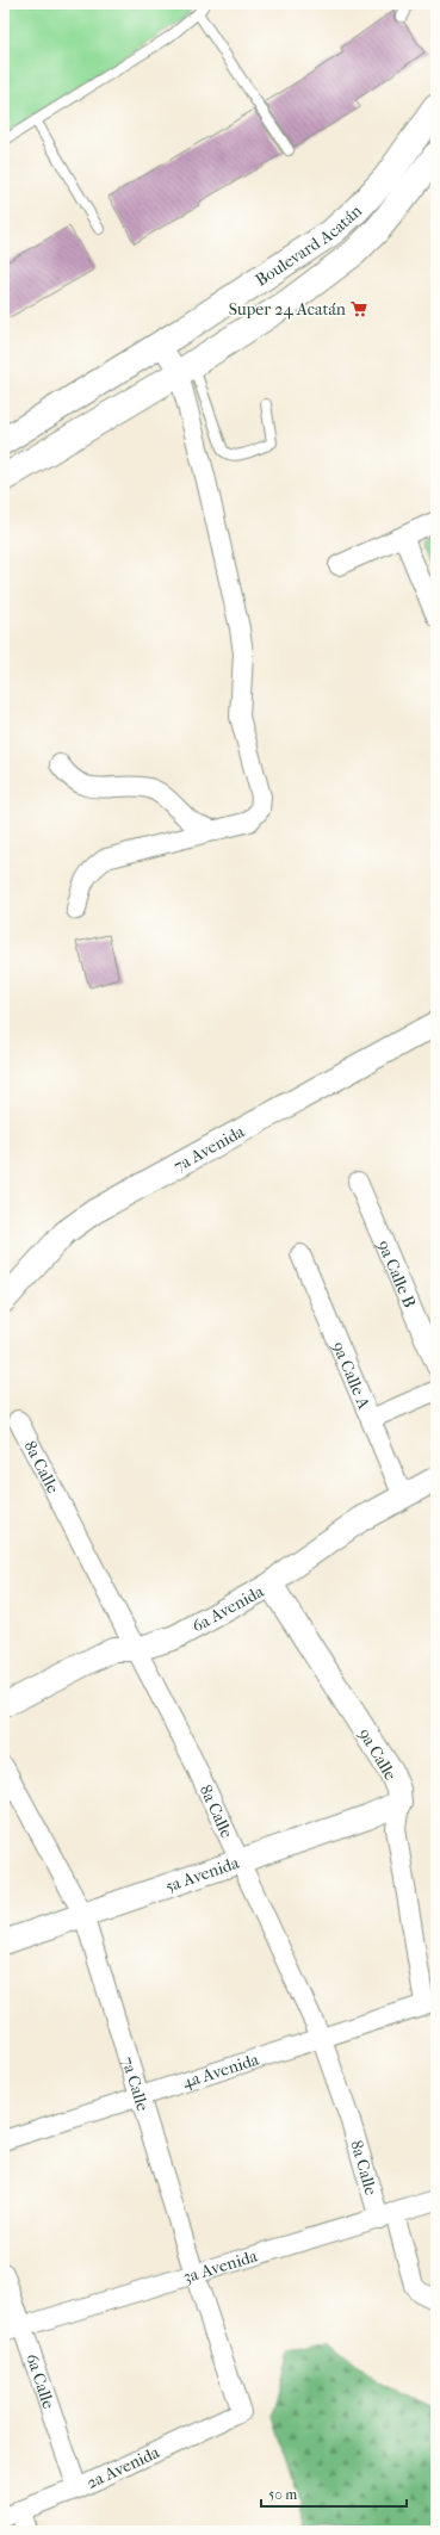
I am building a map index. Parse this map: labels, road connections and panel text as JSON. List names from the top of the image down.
{
  "streets": {
    "main road": ["Boulevard Acatán"],
    "street": [
      "7a Avenida",
      "9a Calle B",
      "9a Calle A",
      "8a Calle",
      "6a Avenida",
      "9a Calle",
      "5a Avenida",
      "4a Avenida",
      "7a Calle",
      "3a Avenida",
      "6a Calle",
      "2a Avenida"
    ]
  },
  "crossings": [
    ["9a Calle A", "6a Avenida"],
    ["8a Calle", "6a Avenida"],
    ["8a Calle", "5a Avenida"],
    ["8a Calle", "4a Avenida"],
    ["8a Calle", "3a Avenida"],
    ["6a Avenida", "9a Calle"],
    ["9a Calle", "5a Avenida"],
    ["9a Calle", "4a Avenida"],
    ["5a Avenida", "7a Calle"],
    ["4a Avenida", "7a Calle"],
    ["7a Calle", "3a Avenida"],
    ["7a Calle", "2a Avenida"],
    ["3a Avenida", "6a Calle"],
    ["6a Calle", "2a Avenida"]
  ],
  "places": {
    "supermarket": ["Super 24 Acatán"]
  },
  "scale_bar": "50 m"
}
